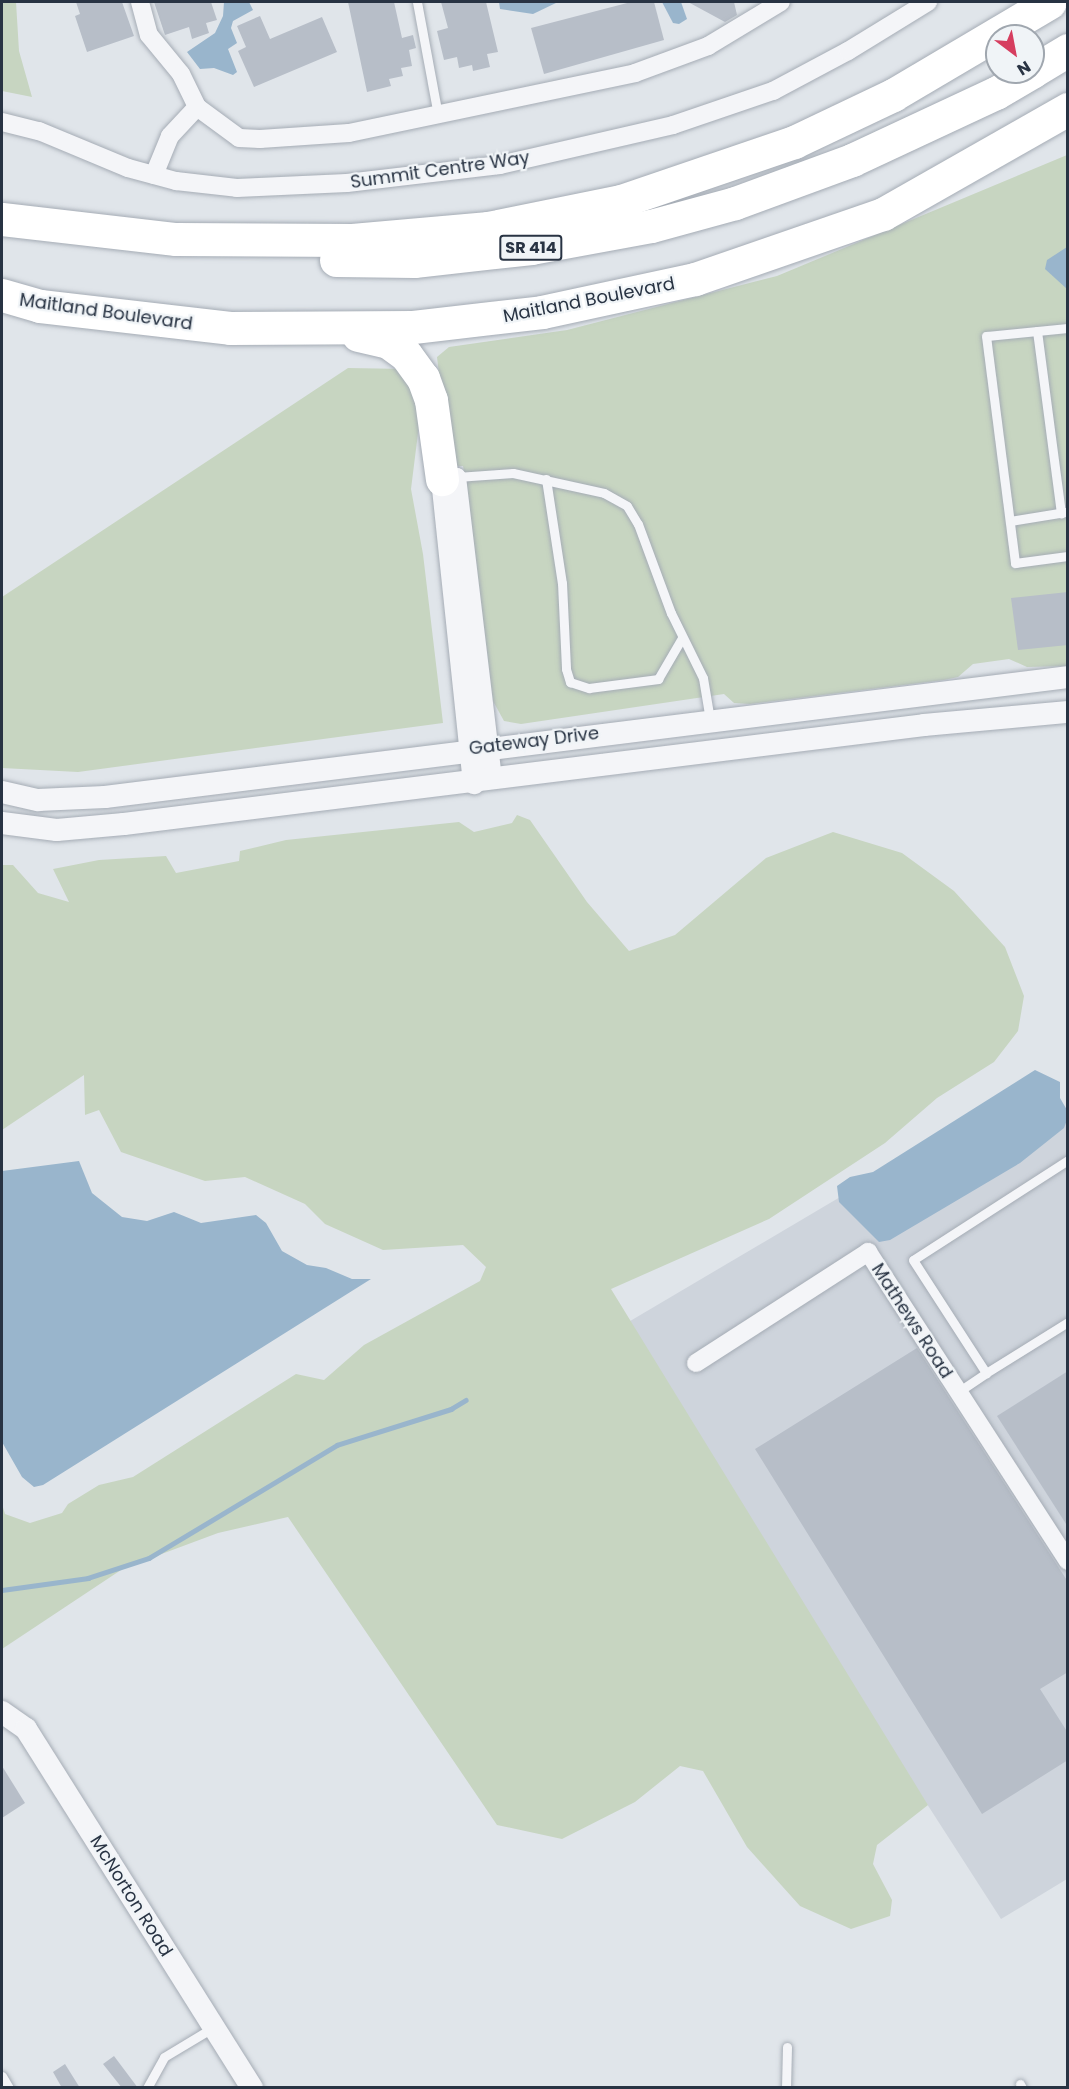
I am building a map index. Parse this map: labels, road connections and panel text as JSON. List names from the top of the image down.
{
  "streets": {
    "highway": ["SR 414", "Maitland Boulevard"],
    "street": [
      "Summit Centre Way",
      "Gateway Drive",
      "Mathews Road",
      "McNorton Road"
    ]
  },
  "north": "bottom right"
}
